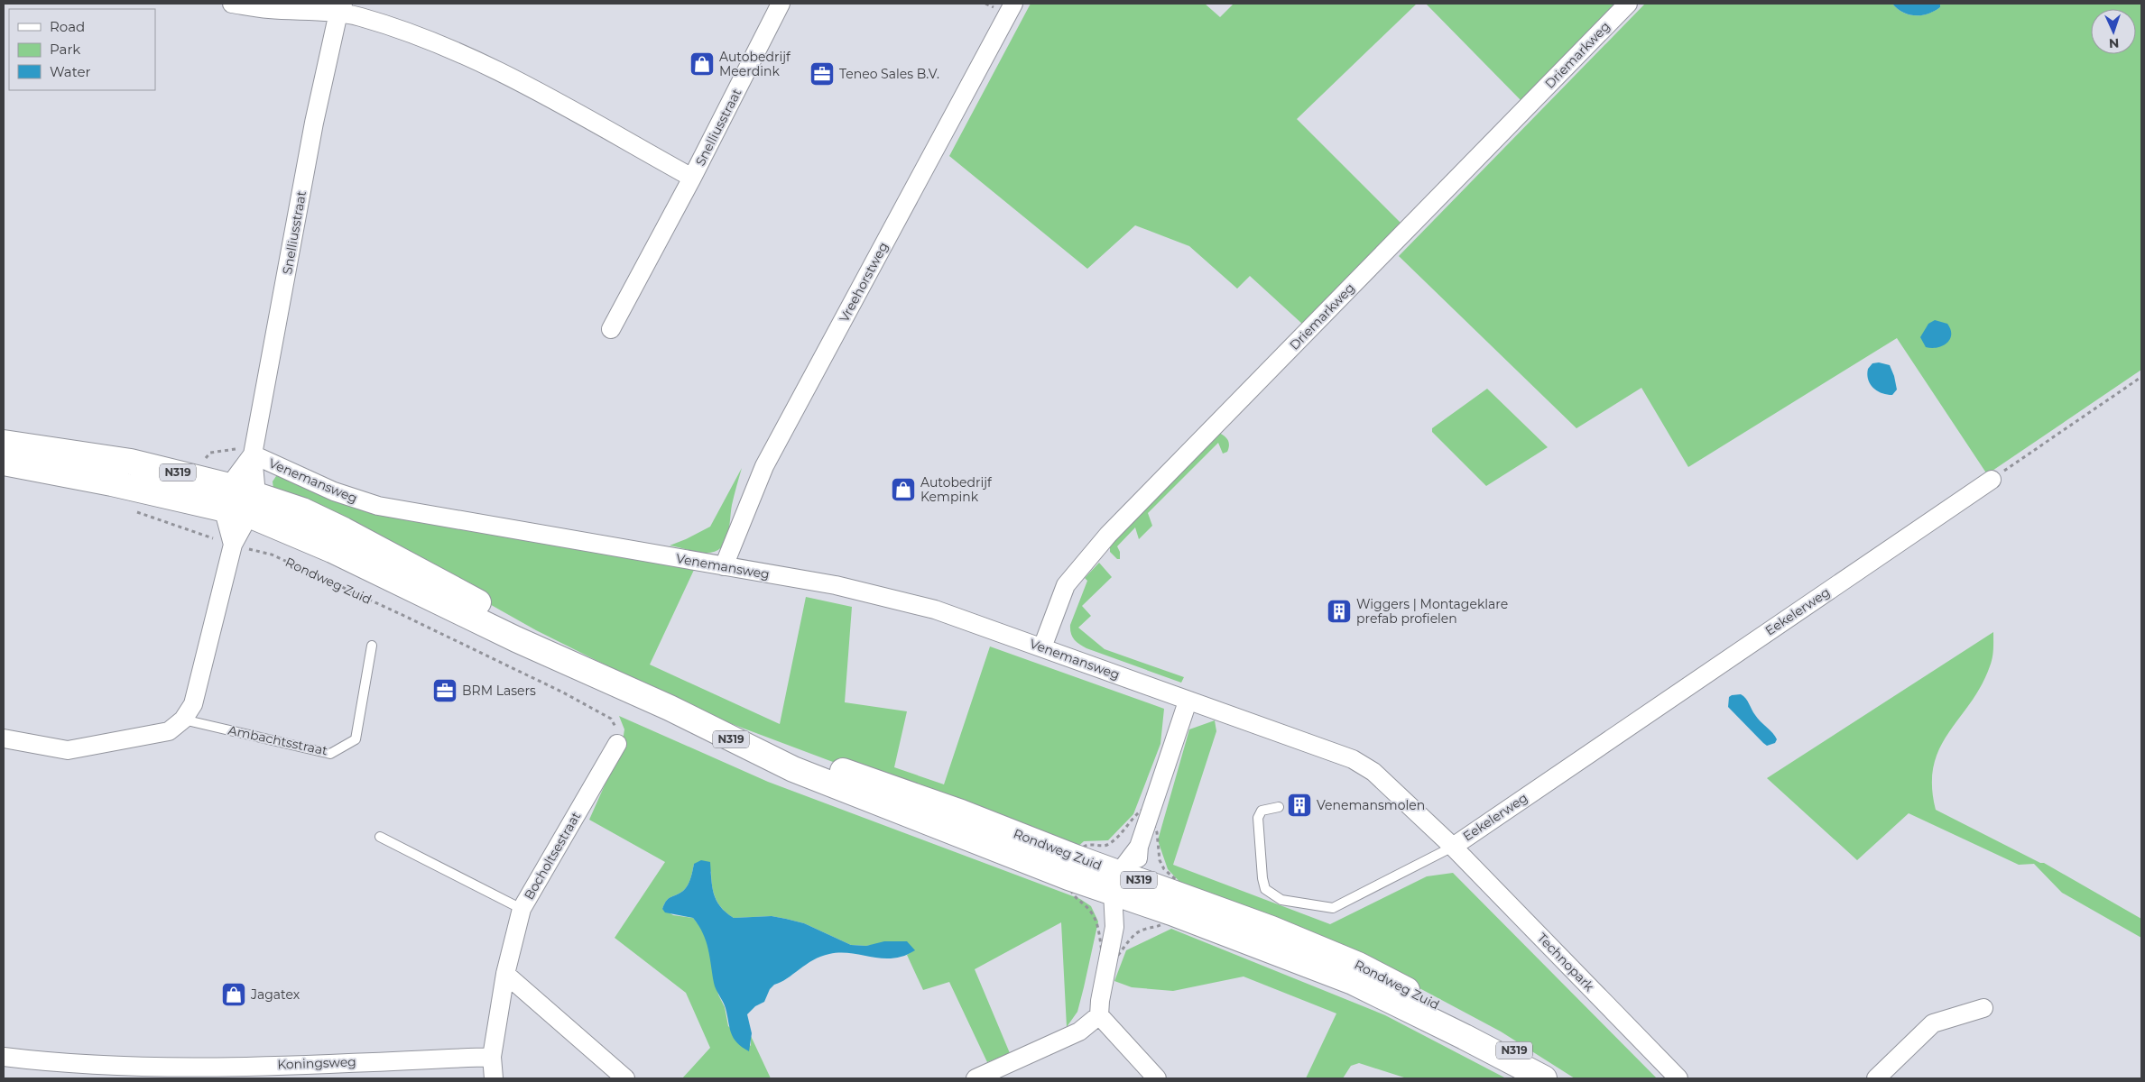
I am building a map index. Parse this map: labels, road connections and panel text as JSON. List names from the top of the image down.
{
  "streets": {
    "main road": ["N319", "Rondweg Zuid"],
    "street": [
      "Driemarkweg",
      "Snelliusstraat",
      "Vreehorstweg",
      "Venemansweg",
      "Eekelerweg",
      "Bocholtsestraat",
      "Technopark",
      "Koningsweg"
    ],
    "lane": ["Ambachtsstraat"]
  },
  "crossings": [
    ["Driemarkweg", "Venemansweg"],
    ["Snelliusstraat", "Venemansweg"],
    ["Snelliusstraat", "Rondweg Zuid"],
    ["Vreehorstweg", "Venemansweg"],
    ["Venemansweg", "Eekelerweg"],
    ["Venemansweg", "Technopark"],
    ["Rondweg Zuid", "Bocholtsestraat"],
    ["Eekelerweg", "Technopark"],
    ["Bocholtsestraat", "Koningsweg"]
  ],
  "places": {
    "shop": ["Autobedrijf Meerdink", "Autobedrijf Kempink", "Jagatex"],
    "office": ["Teneo Sales B.V.", "BRM Lasers"],
    "building": ["Wiggers | Montageklare prefab profielen", "Venemansmolen"]
  },
  "legend": ["Road", "Park", "Water"],
  "north": "bottom"
}
